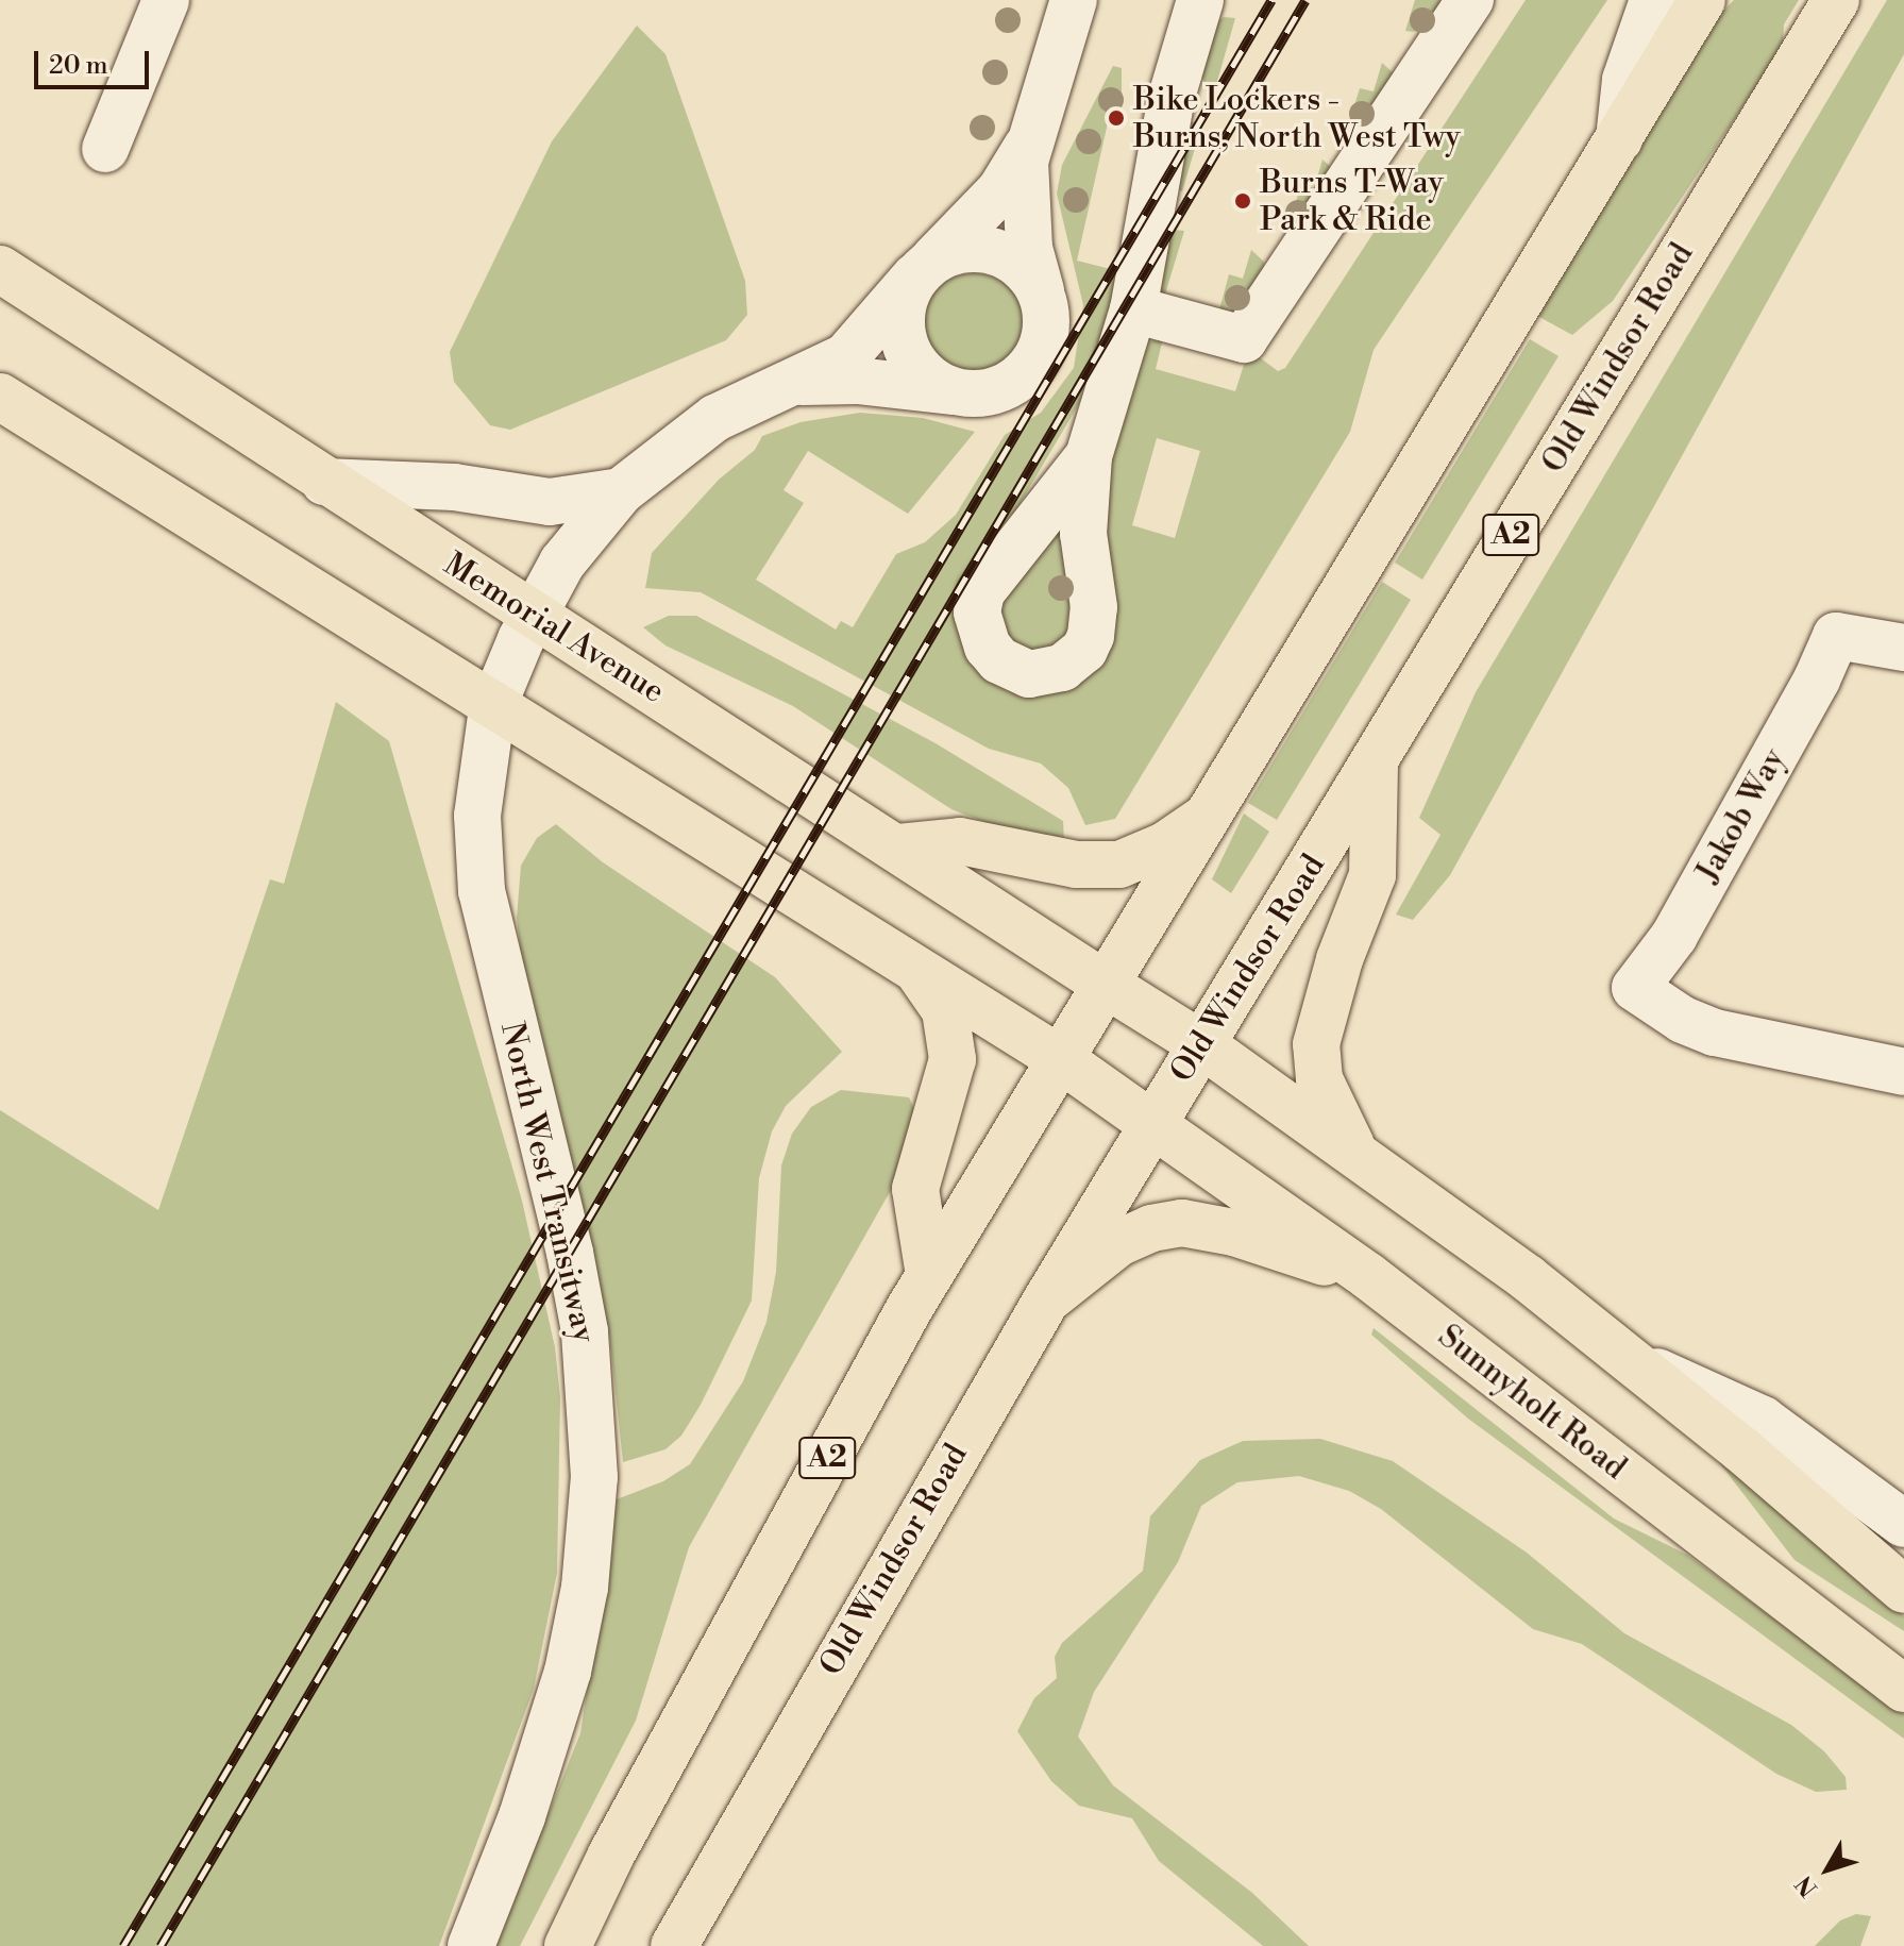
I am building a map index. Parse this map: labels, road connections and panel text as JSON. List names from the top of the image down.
{
  "streets": {
    "main road": [
      "Old Windsor Road",
      "A2",
      "Memorial Avenue",
      "Sunnyholt Road"
    ],
    "street": ["Jakob Way", "North West Transitway"]
  },
  "crossings": [
    ["Old Windsor Road", "Memorial Avenue"],
    ["Old Windsor Road", "Sunnyholt Road"],
    ["A2", "Memorial Avenue"],
    ["A2", "Sunnyholt Road"],
    ["Memorial Avenue", "North West Transitway"]
  ],
  "places": ["Bike Lockers - Burns, North West Twy", "Burns T-Way Park & Ride"],
  "scale_bar": "20 m",
  "north": "bottom left"
}
